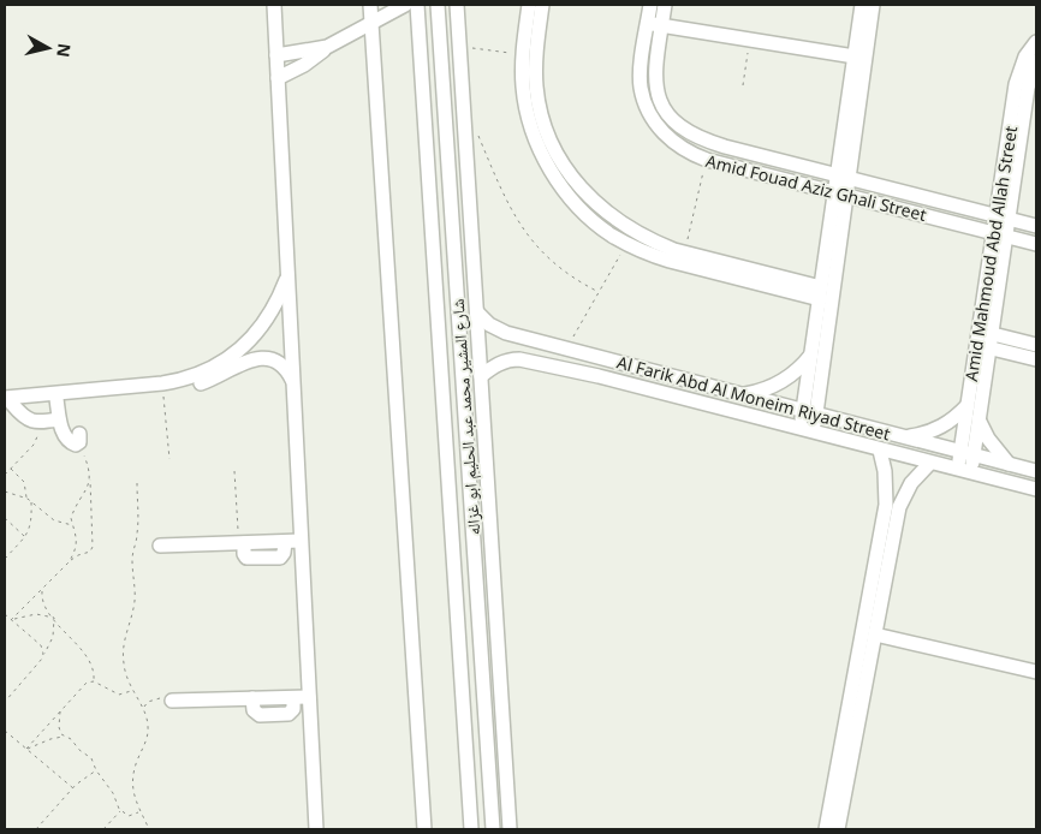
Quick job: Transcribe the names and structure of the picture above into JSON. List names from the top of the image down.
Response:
{
  "streets": {
    "street": [
      "Amid Fouad Aziz Ghali Street",
      "Amid Mahmoud Abd Allah Street",
      "Al Farik Abd Al Moneim Riyad Street",
      "شارع المشير محمد عبد الحليم ابو غزاله"
    ]
  },
  "crossings": [
    ["Amid Fouad Aziz Ghali Street", "Amid Mahmoud Abd Allah Street"],
    ["Amid Mahmoud Abd Allah Street", "Al Farik Abd Al Moneim Riyad Street"]
  ],
  "north": "right"
}
